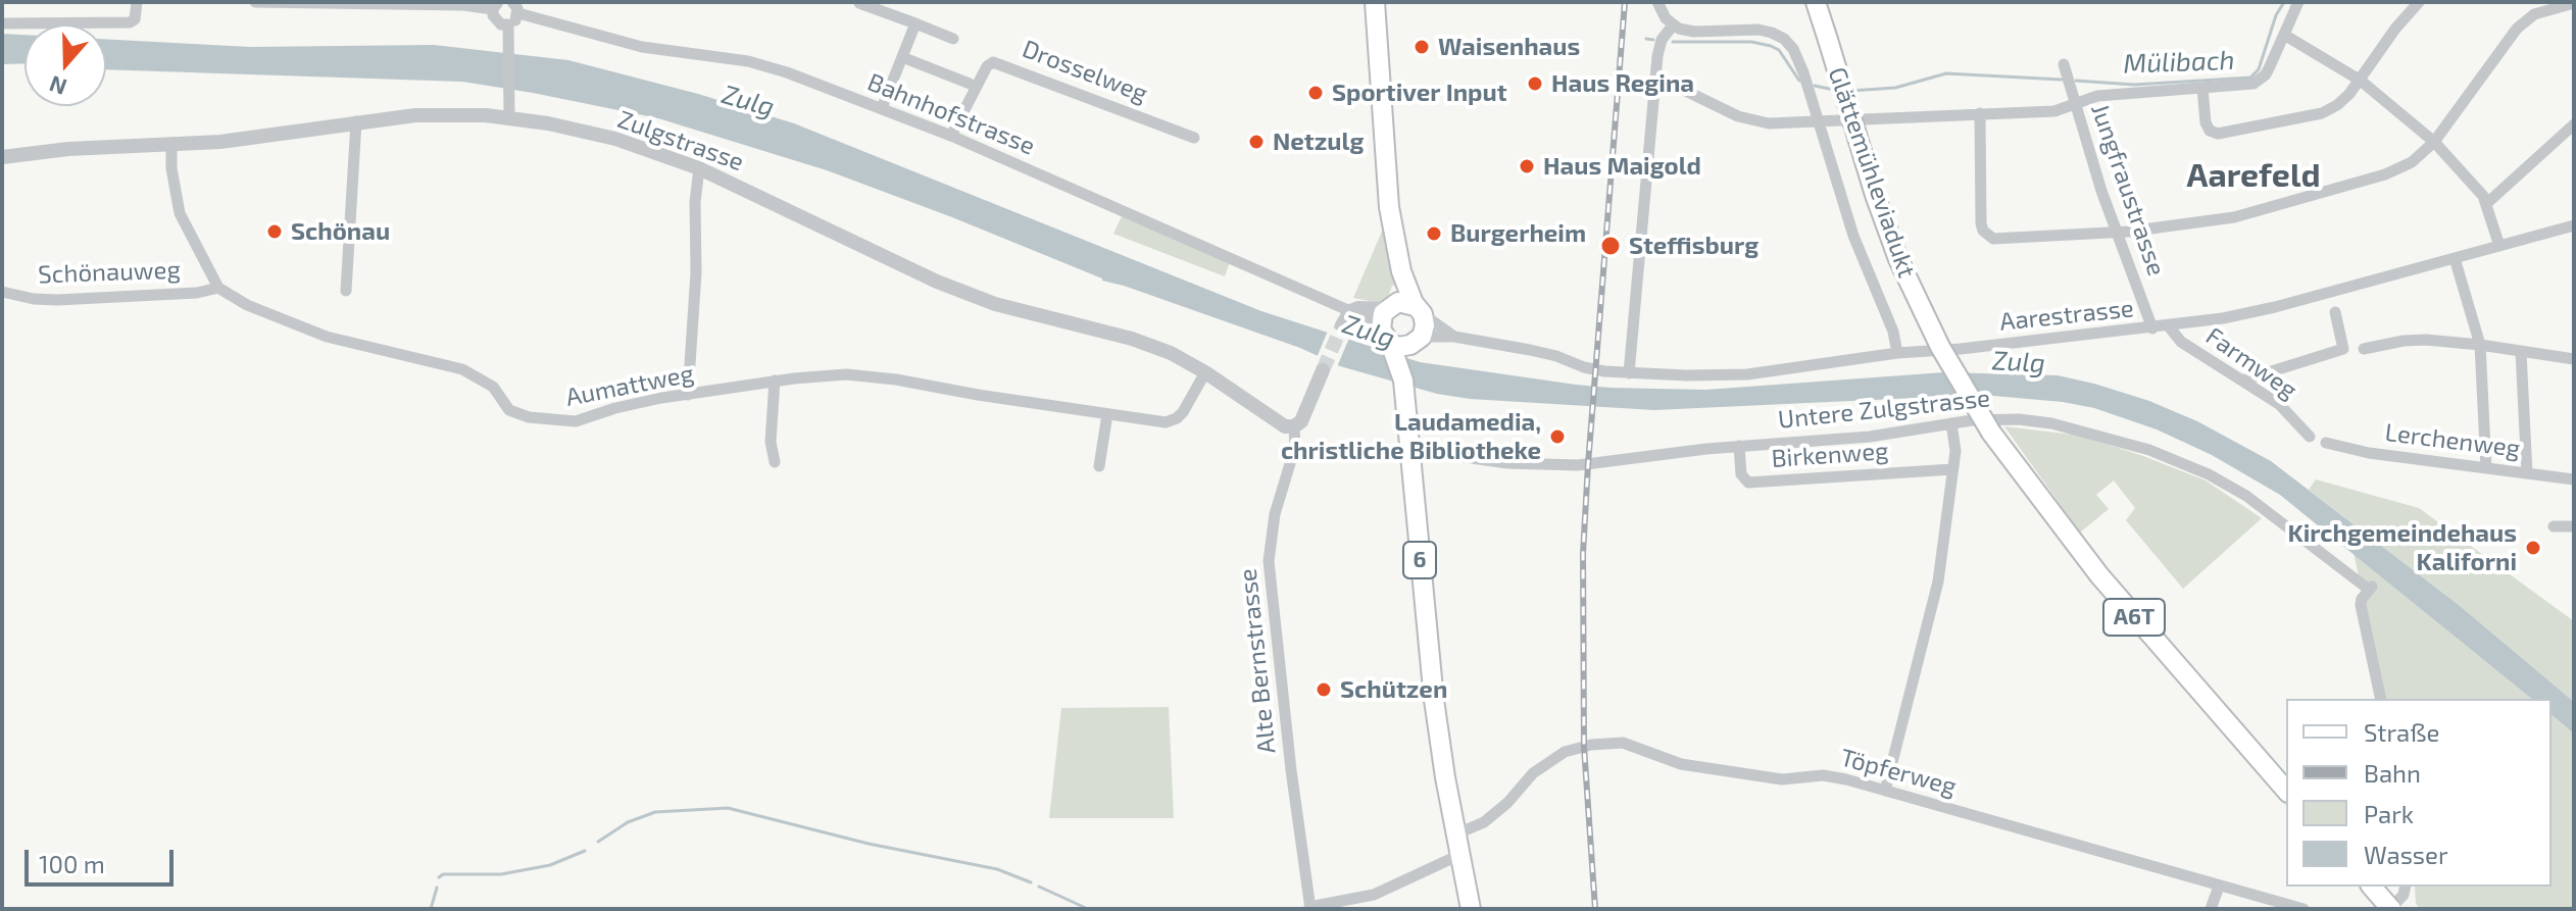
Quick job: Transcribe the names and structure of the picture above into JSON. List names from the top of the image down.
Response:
{
  "streets": {
    "main road": ["Glättemühleviadukt", "6", "A6T"],
    "street": [
      "Drosselweg",
      "Bahnhofstrasse",
      "Zulgstrasse",
      "Jungfraustrasse",
      "Schönauweg",
      "Aarestrasse",
      "Farmweg",
      "Aumattweg",
      "Untere Zulgstrasse",
      "Lerchenweg",
      "Birkenweg",
      "Alte Bernstrasse",
      "Töpferweg"
    ]
  },
  "crossings": [
    ["Drosselweg", "Bahnhofstrasse"],
    ["Zulgstrasse", "Aumattweg"],
    ["Zulgstrasse", "Alte Bernstrasse"],
    ["Jungfraustrasse", "Aarestrasse"],
    ["Schönauweg", "Aumattweg"],
    ["Aarestrasse", "Farmweg"],
    ["Untere Zulgstrasse", "Birkenweg"],
    ["Untere Zulgstrasse", "6"],
    ["6", "Töpferweg"]
  ],
  "districts": ["Aarefeld"],
  "water": ["Mülibach", "Zulg"],
  "places": [
    "Waisenhaus",
    "Haus Regina",
    "Sportiver Input",
    "Netzulg",
    "Haus Maigold",
    "Schönau",
    "Burgerheim",
    "Steffisburg",
    "Laudamedia, christliche Bibliotheke",
    "Kirchgemeindehaus Kaliforni",
    "Schützen"
  ],
  "legend": [
    "Straße",
    "Bahn",
    "Park",
    "Wasser"
  ],
  "scale_bar": "100 m",
  "north": "bottom"
}
